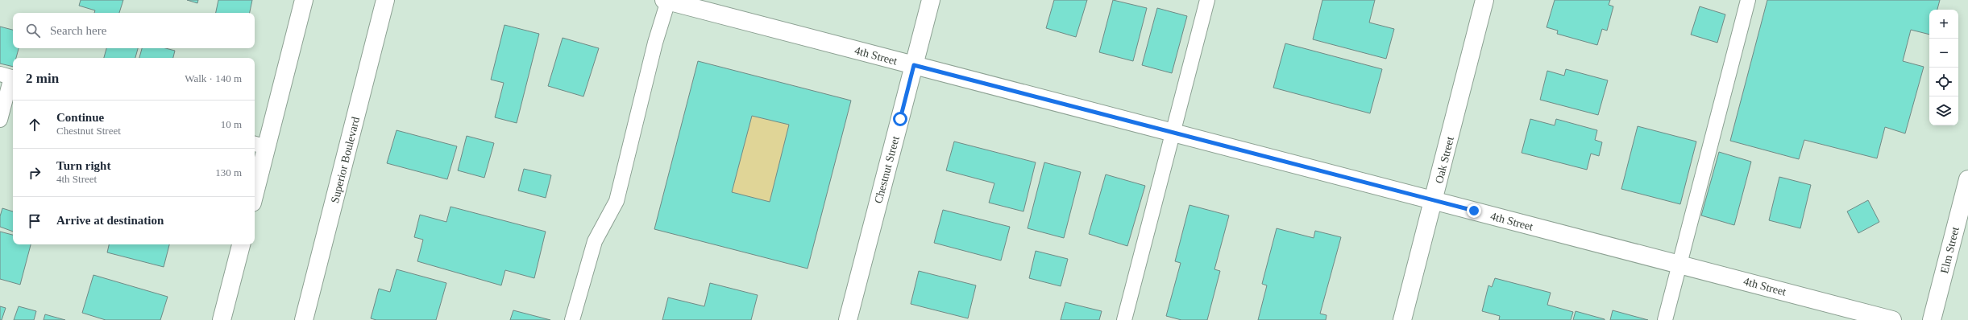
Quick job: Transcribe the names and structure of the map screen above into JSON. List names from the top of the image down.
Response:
{
  "streets": {
    "street": [
      "4th Street",
      "Superior Boulevard",
      "Oak Street",
      "Chestnut Street",
      "Elm Street"
    ]
  },
  "crossings": [
    ["4th Street", "Oak Street"],
    ["4th Street", "Chestnut Street"]
  ],
  "page": {
    "map_buttons": ["+", "−"],
    "search": "Search here",
    "heading": ["2 min", "Walk · 140 m"],
    "list": [
      ["Continue", "Chestnut Street", "10 m"],
      ["Turn right", "4th Street", "130 m"],
      "Arrive at destination"
    ]
  }
}
